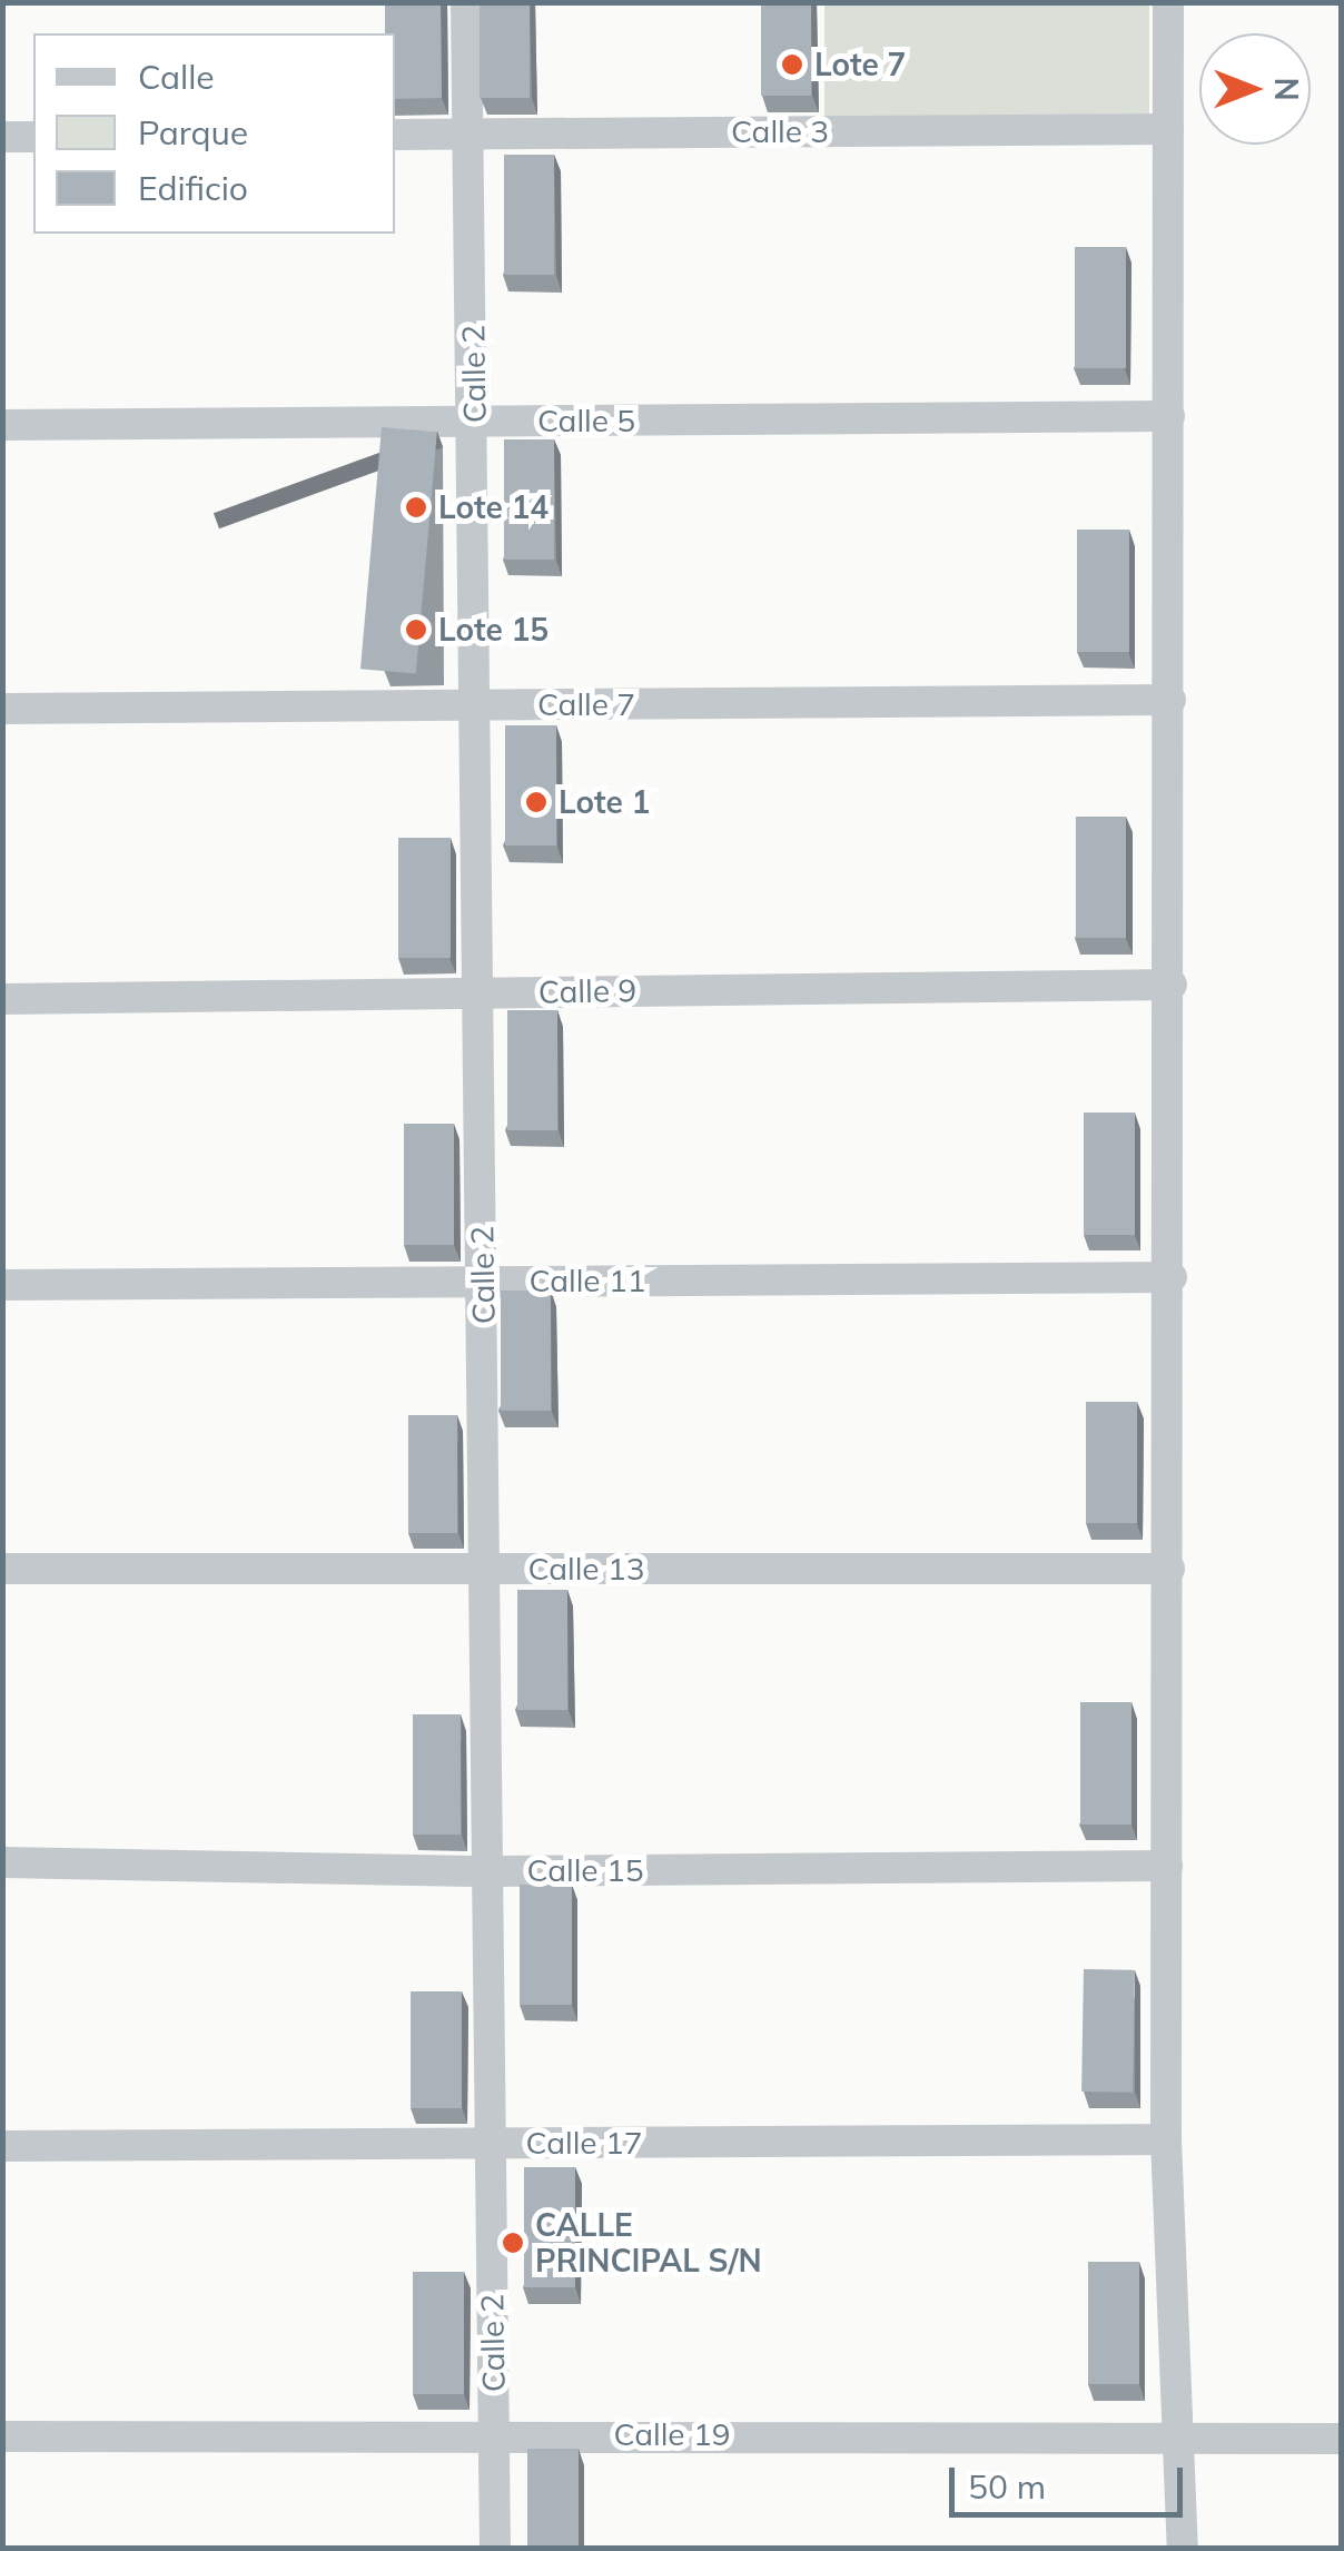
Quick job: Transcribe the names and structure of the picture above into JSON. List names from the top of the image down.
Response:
{
  "streets": {
    "street": [
      "Calle 3",
      "Calle 2",
      "Calle 5",
      "Calle 7",
      "Calle 9",
      "Calle 11",
      "Calle 13",
      "Calle 15",
      "Calle 17",
      "Calle 19"
    ]
  },
  "crossings": [
    ["Calle 3", "Calle 2"],
    ["Calle 2", "Calle 5"],
    ["Calle 2", "Calle 7"],
    ["Calle 2", "Calle 9"],
    ["Calle 2", "Calle 11"],
    ["Calle 2", "Calle 13"],
    ["Calle 2", "Calle 15"],
    ["Calle 2", "Calle 17"],
    ["Calle 2", "Calle 19"]
  ],
  "places": [
    "Lote 7",
    "Lote 14",
    "Lote 15",
    "Lote 1",
    "CALLE PRINCIPAL S/N"
  ],
  "legend": ["Calle", "Parque", "Edificio"],
  "scale_bar": "50 m",
  "north": "right"
}
